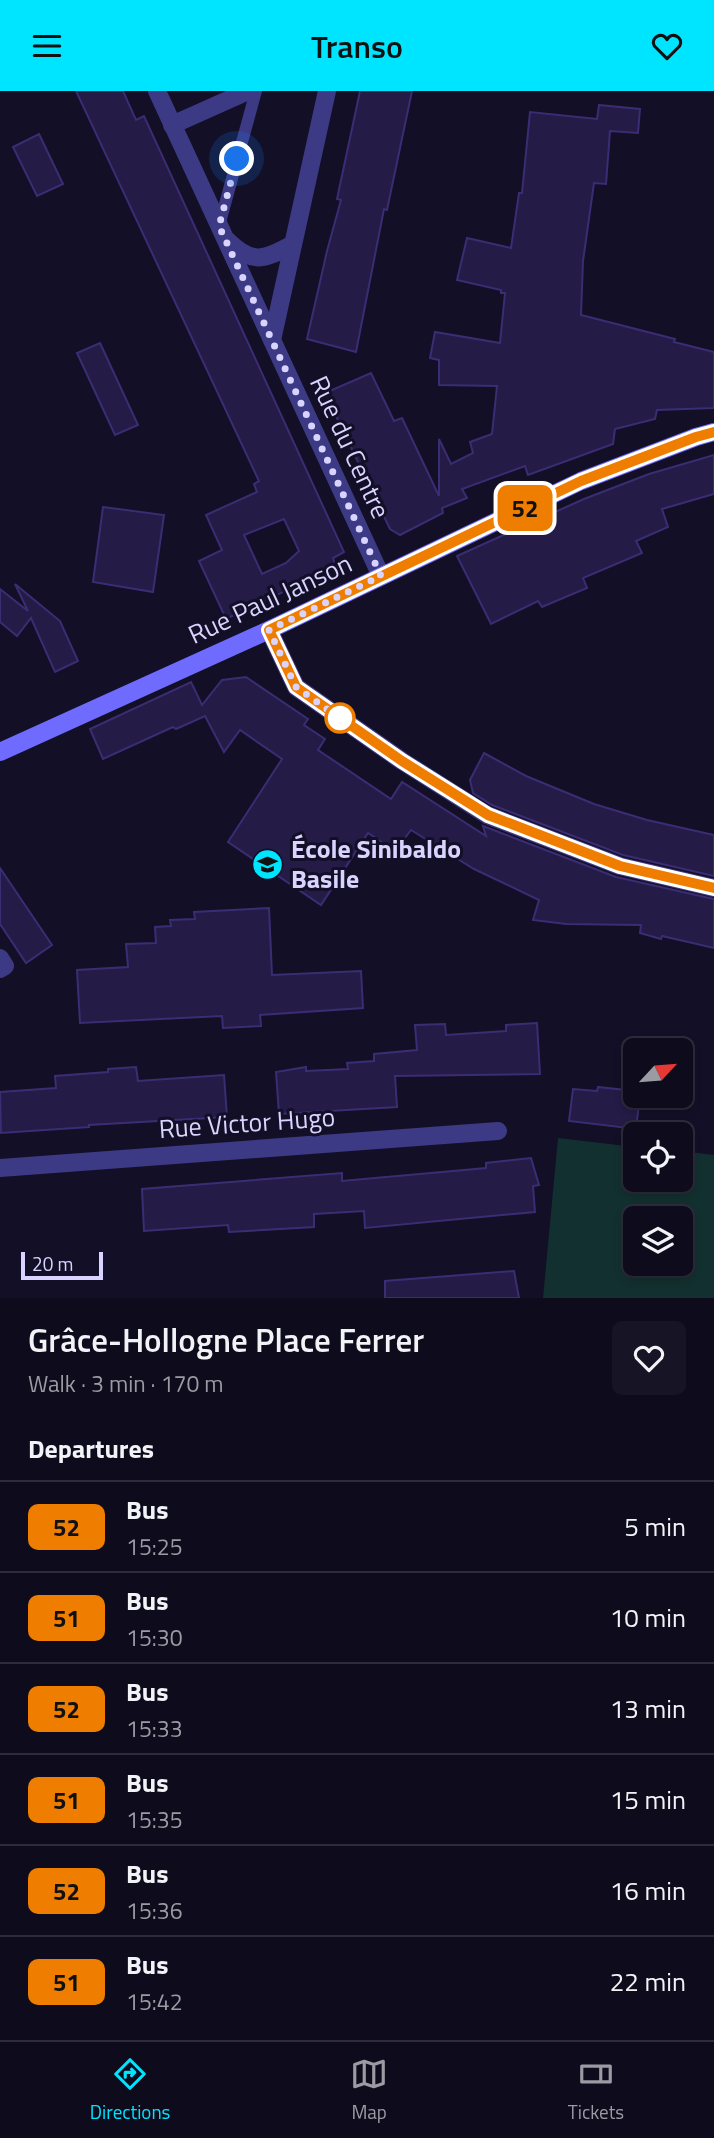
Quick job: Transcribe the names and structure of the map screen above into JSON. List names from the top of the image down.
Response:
{
  "streets": {
    "street": ["Rue du Centre", "Rue Paul Janson", "Rue Victor Hugo"]
  },
  "crossings": [
    ["Rue du Centre", "Rue Paul Janson"]
  ],
  "places": {
    "school or university": ["École Sinibaldo Basile"]
  },
  "lines": ["bus line 52"],
  "scale_bar": "20 m",
  "north": "top right",
  "page": {
    "header": "Transo",
    "on_map": "52",
    "scale": "20 m",
    "heading": [
      ["Grâce-Hollogne Place Ferrer", "Walk · 3 min · 170 m"],
      "Departures"
    ],
    "list": [
      {
        "mark": "52",
        "name": "Bus",
        "note": "15:25",
        "value": "5 min"
      },
      {
        "mark": "51",
        "name": "Bus",
        "note": "15:30",
        "value": "10 min"
      },
      {
        "mark": "52",
        "name": "Bus",
        "note": "15:33",
        "value": "13 min"
      },
      {
        "mark": "51",
        "name": "Bus",
        "note": "15:35",
        "value": "15 min"
      },
      {
        "mark": "52",
        "name": "Bus",
        "note": "15:36",
        "value": "16 min"
      },
      {
        "mark": "51",
        "name": "Bus",
        "note": "15:42",
        "value": "22 min"
      }
    ],
    "tabs": ["Directions", "Map", "Tickets"]
  }
}
